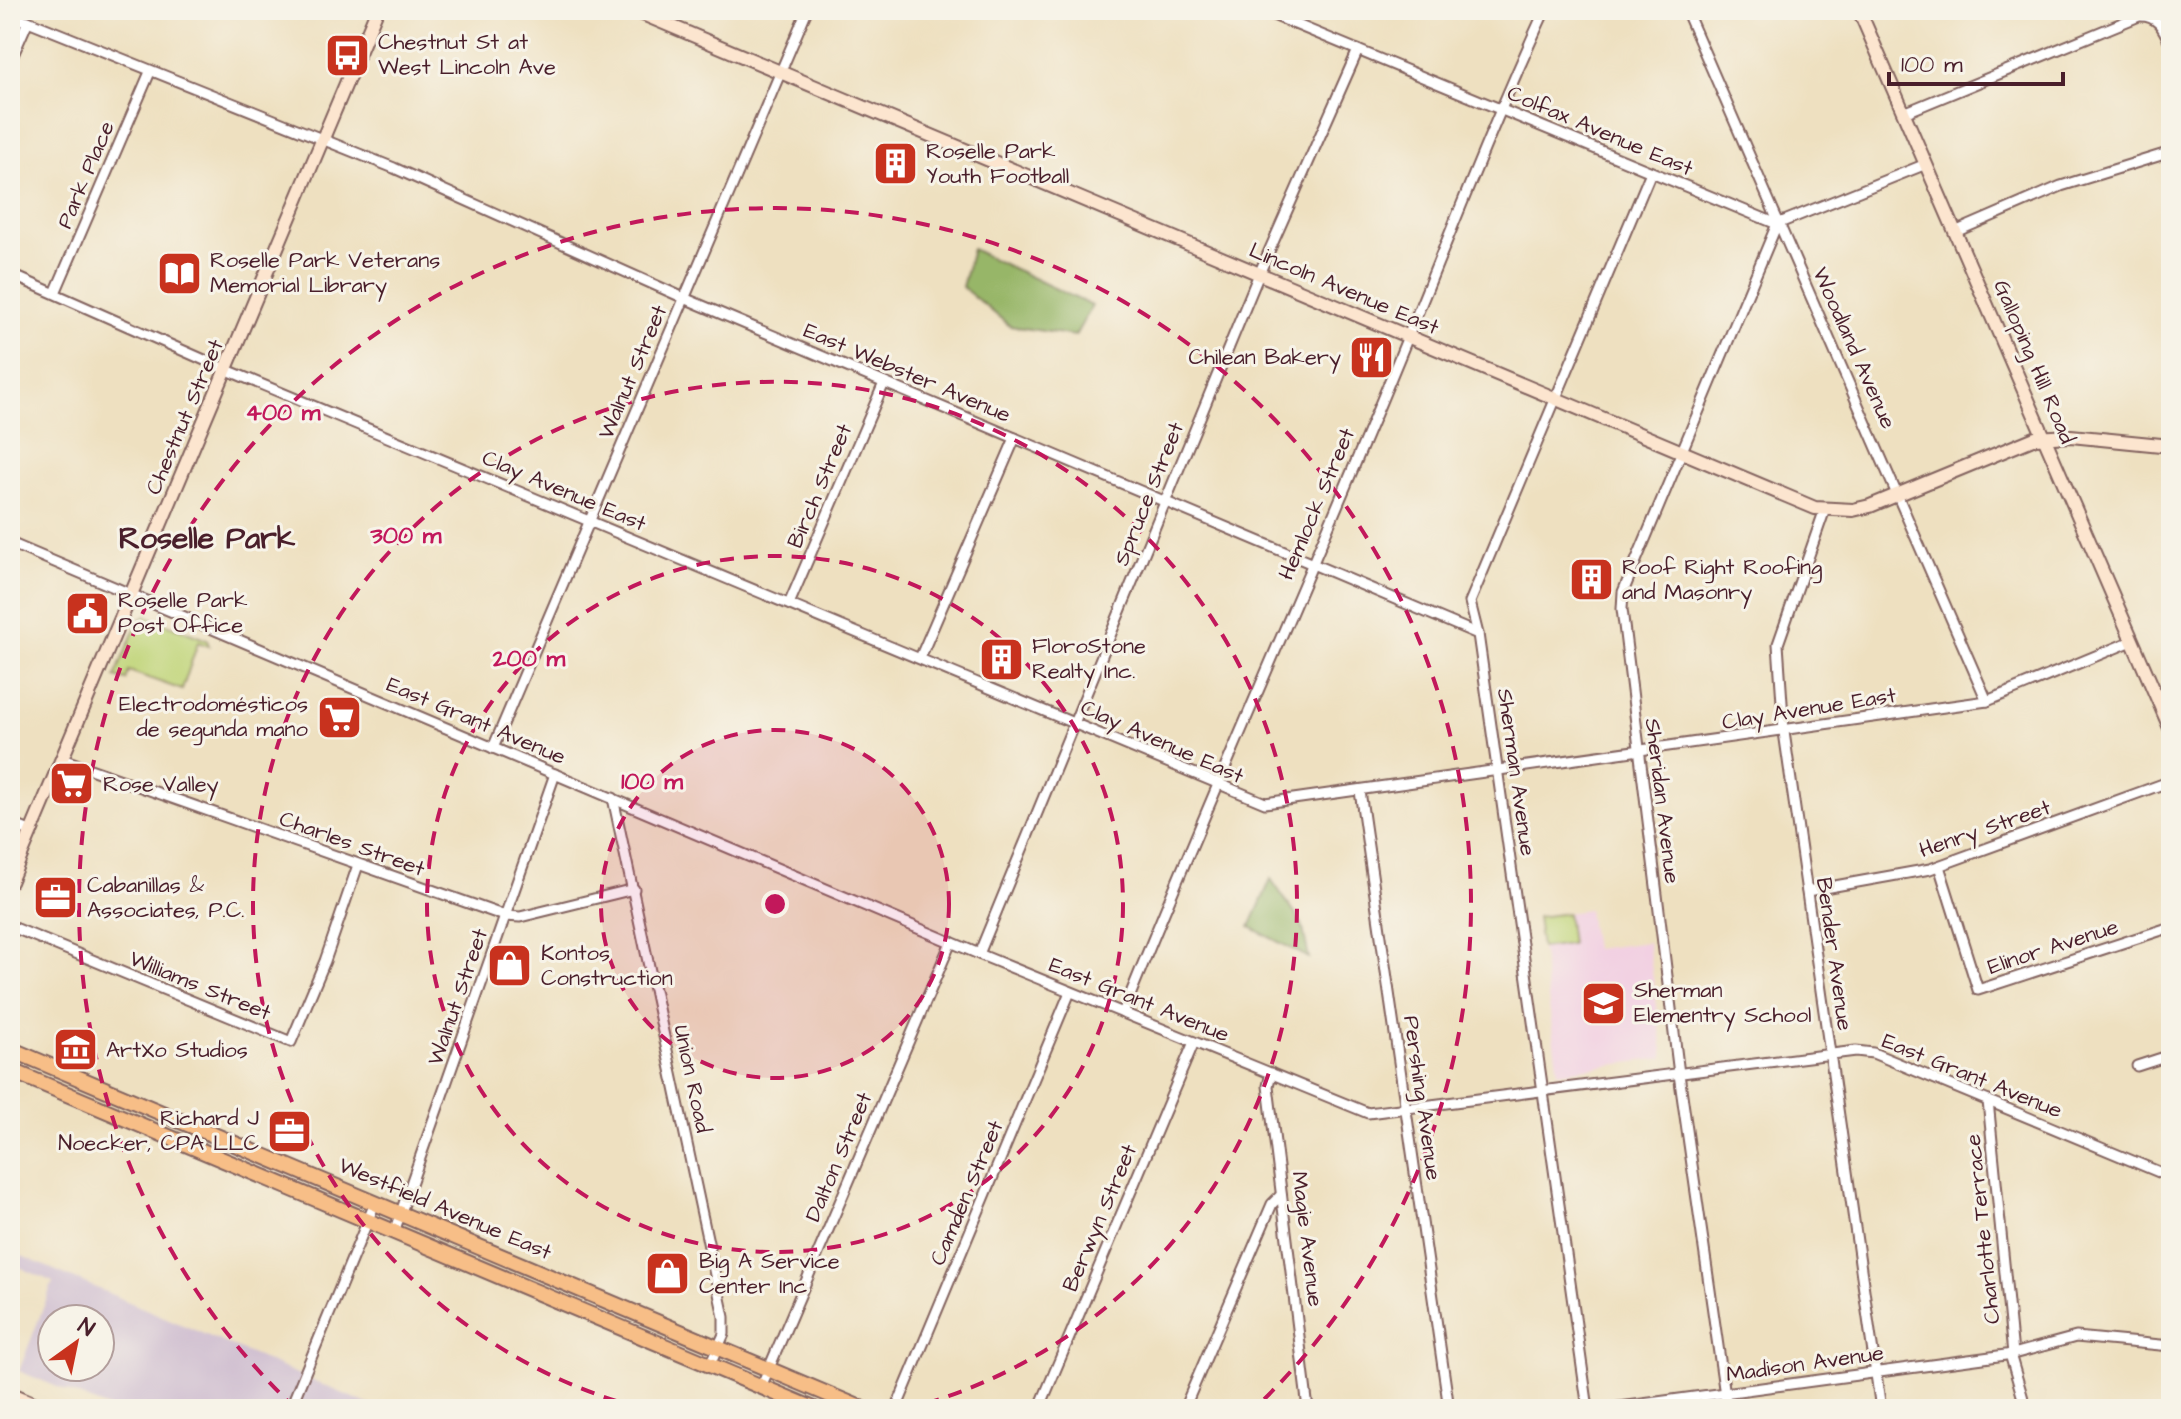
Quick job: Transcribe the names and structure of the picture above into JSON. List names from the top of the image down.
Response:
{
  "streets": {
    "main road": ["Westfield Avenue East"],
    "street": [
      "Colfax Avenue East",
      "Park Place",
      "Lincoln Avenue East",
      "Woodland Avenue",
      "Galloping Hill Road",
      "Walnut Street",
      "East Webster Avenue",
      "Chestnut Street",
      "Birch Street",
      "Clay Avenue East",
      "Spruce Street",
      "Hemlock Street",
      "East Grant Avenue",
      "Sherman Avenue",
      "Sheridan Avenue",
      "Henry Street",
      "Charles Street",
      "Elinor Avenue",
      "Bender Avenue",
      "Williams Street",
      "Union Road",
      "Pershing Avenue",
      "Dalton Street",
      "Camden Street",
      "Berwyn Street",
      "Charlotte Terrace",
      "Magie Avenue",
      "Madison Avenue"
    ]
  },
  "crossings": [
    ["Colfax Avenue East", "Woodland Avenue"],
    ["Colfax Avenue East", "Spruce Street"],
    ["Colfax Avenue East", "Hemlock Street"],
    ["Colfax Avenue East", "Sherman Avenue"],
    ["Colfax Avenue East", "Sheridan Avenue"],
    ["Park Place", "East Webster Avenue"],
    ["Park Place", "Clay Avenue East"],
    ["Lincoln Avenue East", "Woodland Avenue"],
    ["Lincoln Avenue East", "Galloping Hill Road"],
    ["Lincoln Avenue East", "Walnut Street"],
    ["Lincoln Avenue East", "Spruce Street"],
    ["Lincoln Avenue East", "Hemlock Street"],
    ["Lincoln Avenue East", "Sherman Avenue"],
    ["Lincoln Avenue East", "Sheridan Avenue"],
    ["Lincoln Avenue East", "Bender Avenue"],
    ["Woodland Avenue", "Clay Avenue East"],
    ["Woodland Avenue", "Sheridan Avenue"],
    ["Galloping Hill Road", "Clay Avenue East"],
    ["Walnut Street", "East Webster Avenue"],
    ["Walnut Street", "Clay Avenue East"],
    ["Walnut Street", "East Grant Avenue"],
    ["Walnut Street", "Charles Street"],
    ["Walnut Street", "Westfield Avenue East"],
    ["East Webster Avenue", "Chestnut Street"],
    ["East Webster Avenue", "Birch Street"],
    ["East Webster Avenue", "Spruce Street"],
    ["East Webster Avenue", "Hemlock Street"],
    ["East Webster Avenue", "Sherman Avenue"],
    ["Chestnut Street", "Clay Avenue East"],
    ["Chestnut Street", "East Grant Avenue"],
    ["Chestnut Street", "Charles Street"],
    ["Birch Street", "Clay Avenue East"],
    ["Clay Avenue East", "Spruce Street"],
    ["Clay Avenue East", "Hemlock Street"],
    ["Clay Avenue East", "Sherman Avenue"],
    ["Clay Avenue East", "Sheridan Avenue"],
    ["Clay Avenue East", "Bender Avenue"],
    ["Clay Avenue East", "Pershing Avenue"],
    ["Spruce Street", "East Grant Avenue"],
    ["Hemlock Street", "East Grant Avenue"],
    ["East Grant Avenue", "Sherman Avenue"],
    ["East Grant Avenue", "Sheridan Avenue"],
    ["East Grant Avenue", "Bender Avenue"],
    ["East Grant Avenue", "Union Road"],
    ["East Grant Avenue", "Pershing Avenue"],
    ["East Grant Avenue", "Dalton Street"],
    ["East Grant Avenue", "Camden Street"],
    ["East Grant Avenue", "Berwyn Street"],
    ["East Grant Avenue", "Charlotte Terrace"],
    ["East Grant Avenue", "Magie Avenue"],
    ["Sheridan Avenue", "Madison Avenue"],
    ["Henry Street", "Elinor Avenue"],
    ["Henry Street", "Bender Avenue"],
    ["Charles Street", "Williams Street"],
    ["Charles Street", "Union Road"],
    ["Bender Avenue", "Madison Avenue"],
    ["Union Road", "Westfield Avenue East"],
    ["Dalton Street", "Westfield Avenue East"],
    ["Charlotte Terrace", "Madison Avenue"]
  ],
  "districts": ["Roselle Park"],
  "places": {
    "bus stop": ["Chestnut St at West Lincoln Ave"],
    "building": ["Roselle Park Youth Football", "Roof Right Roofing and Masonry", "FloroStone Realty Inc."],
    "library": ["Roselle Park Veterans Memorial Library"],
    "restaurant": ["Chilean Bakery"],
    "public building": ["Roselle Park Post Office"],
    "supermarket": ["Electrodomésticos de segunda mano", "Rose Valley"],
    "office": ["Cabanillas & Associates, P.C.", "Richard J Noecker, CPA LLC"],
    "shop": ["Kontos Construction", "Big A Service Center Inc"],
    "school or university": ["Sherman Elementry School"],
    "museum": ["ArtXo Studios"]
  },
  "scale_bar": "100 m",
  "north": "top right",
  "rings": [
    "400 m",
    "300 m",
    "200 m",
    "100 m"
  ]
}
